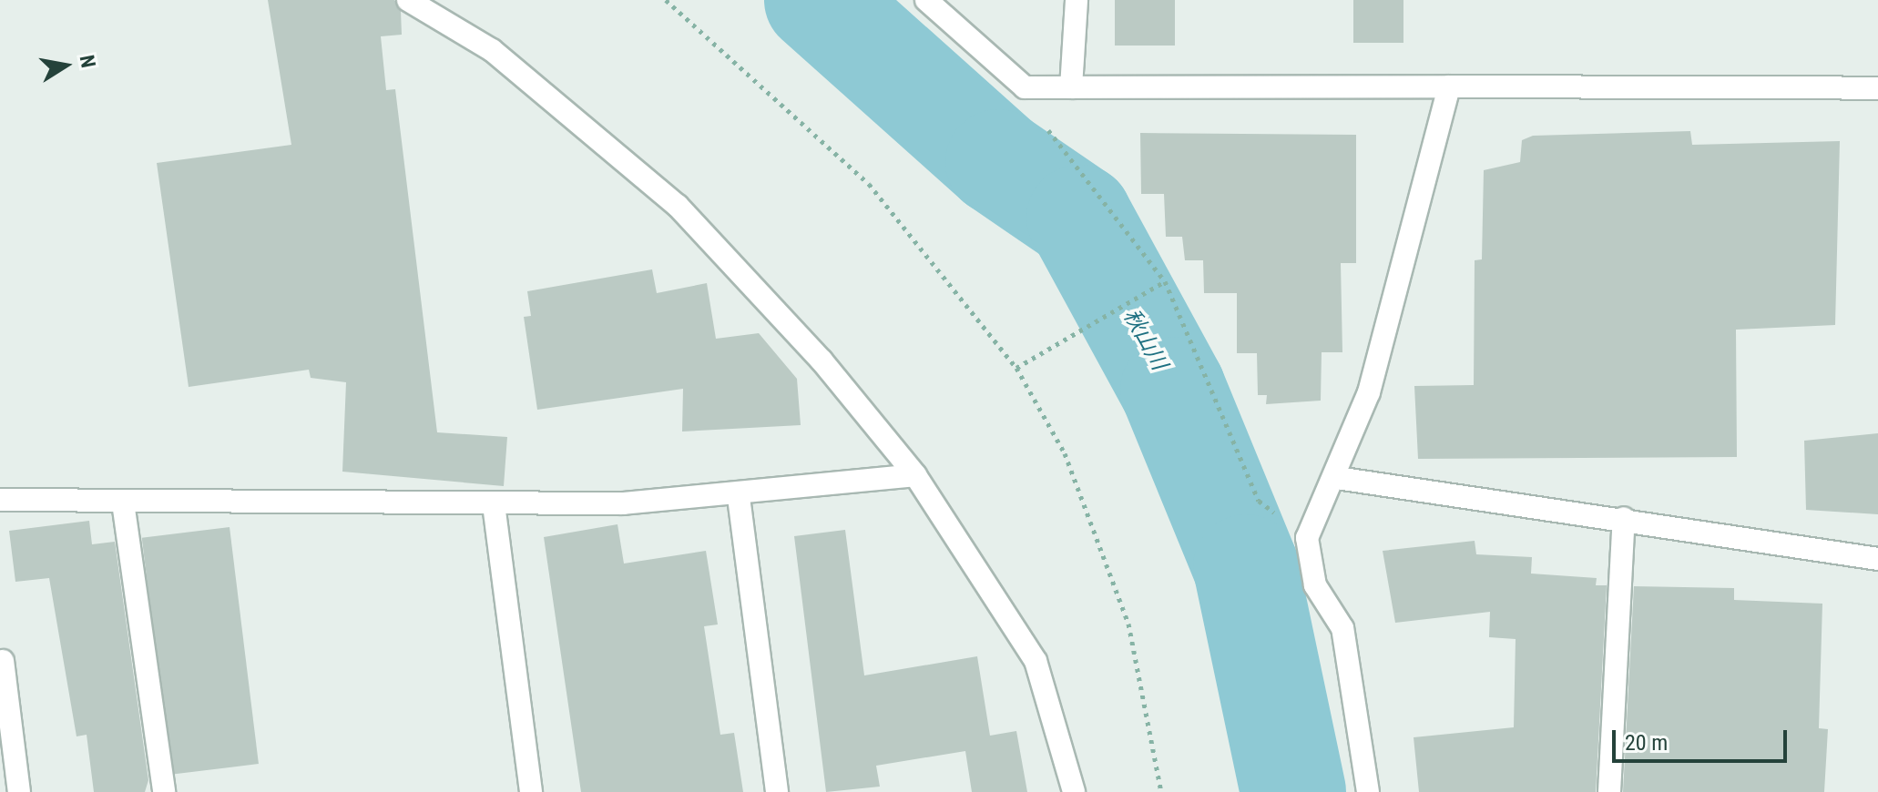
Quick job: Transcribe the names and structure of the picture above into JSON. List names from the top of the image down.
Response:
{
  "water": ["秋山川"],
  "scale_bar": "20 m",
  "north": "right"
}
